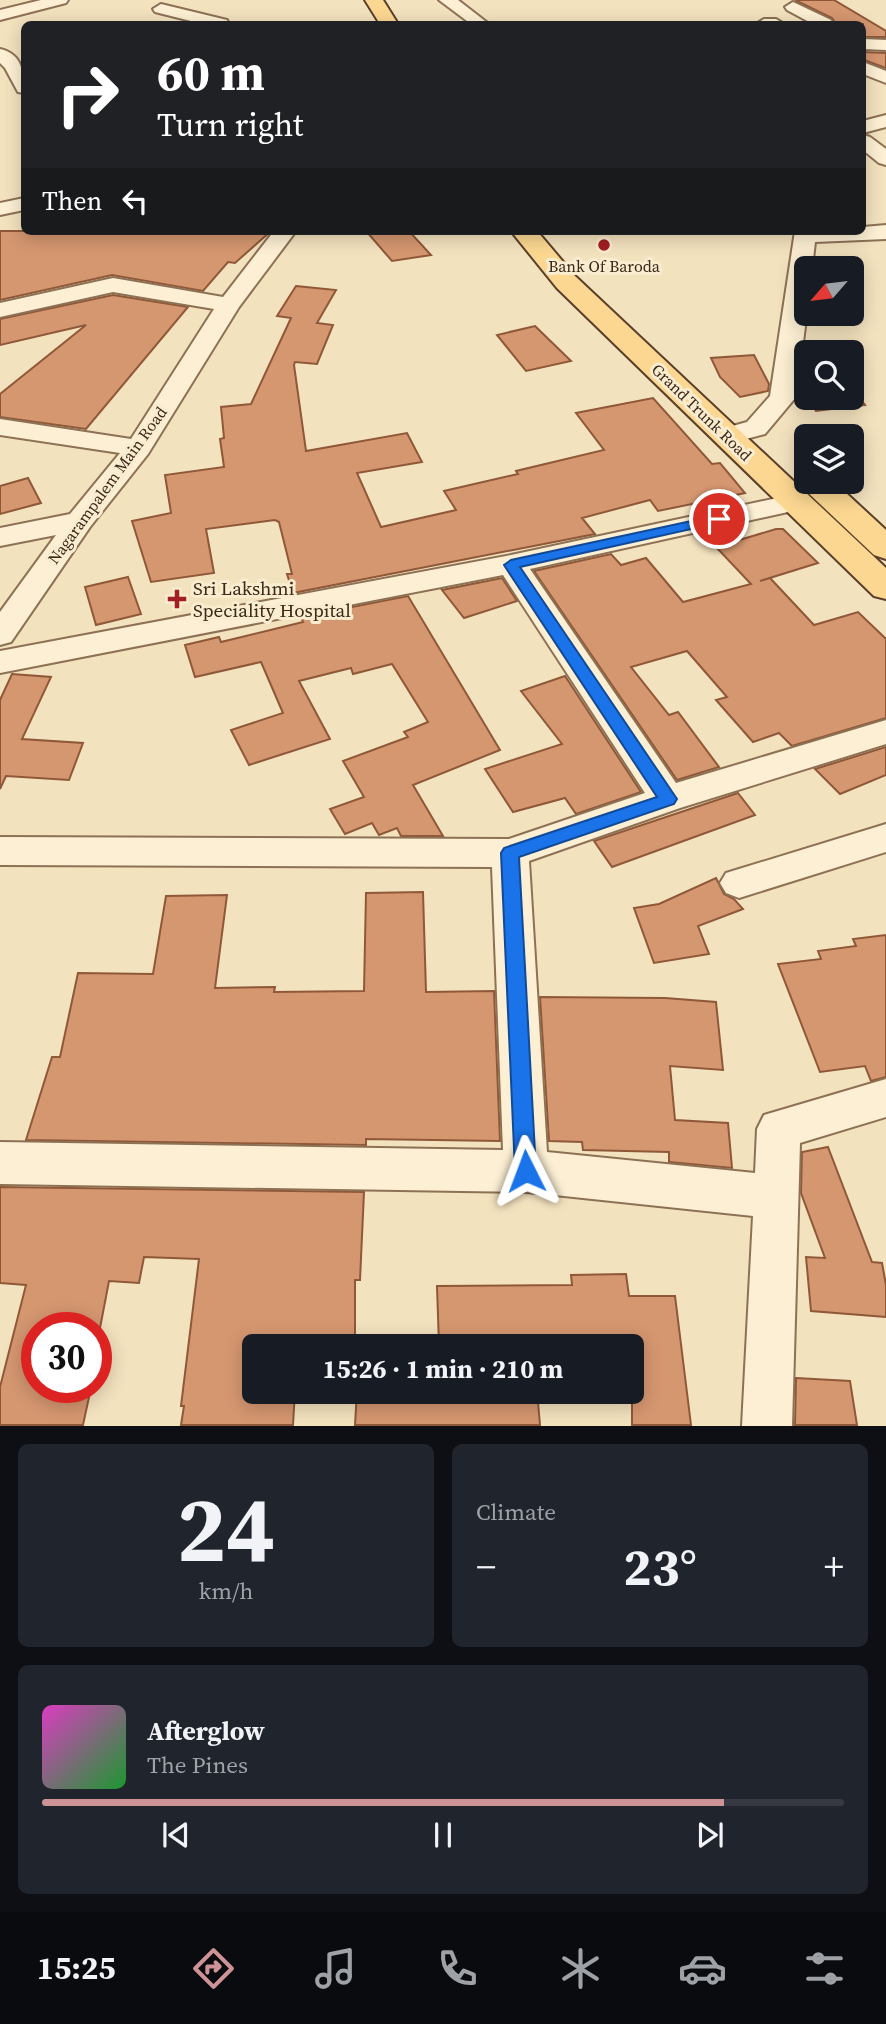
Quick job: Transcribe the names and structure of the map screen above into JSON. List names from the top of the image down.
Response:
{
  "streets": {
    "main road": ["Grand Trunk Road"],
    "street": ["Nagarampalem Main Road"]
  },
  "places": {
    "other": ["Bank Of Baroda"],
    "health": ["Sri Lakshmi Speciality Hospital"]
  },
  "north": "bottom left",
  "page": {
    "turn": ["60 m", "Turn right"],
    "then": "Then",
    "limit": "30",
    "trip": "15:26 · 1 min · 210 m",
    "tile": [
      ["24", "km/h"],
      "Climate"
    ],
    "heat": ["−", "23°", "+"],
    "song": ["Afterglow", "The Pines"],
    "tabs": "15:25"
  }
}
